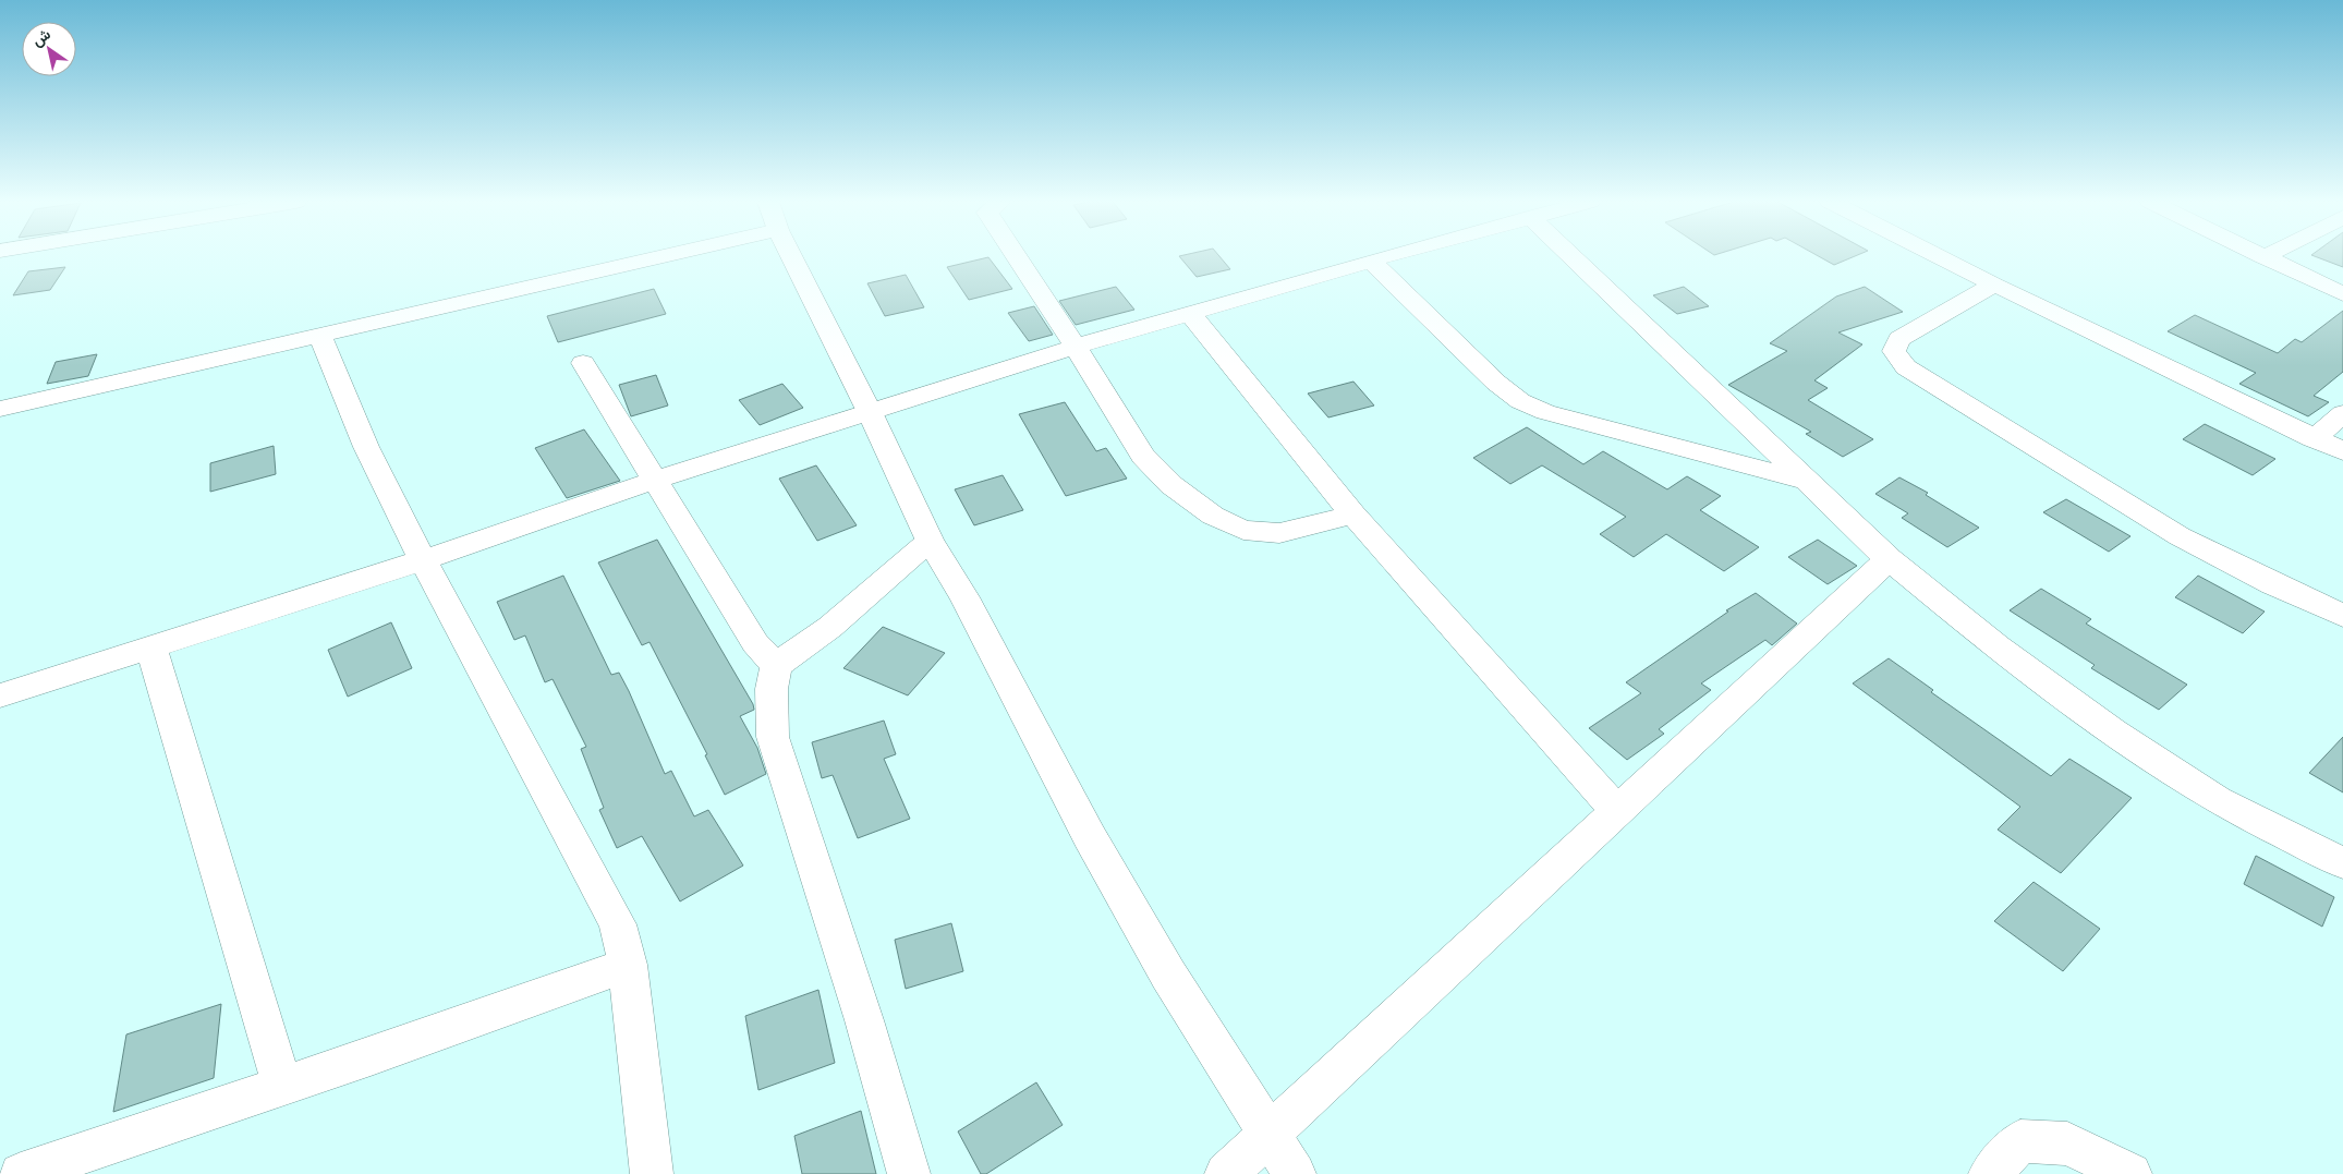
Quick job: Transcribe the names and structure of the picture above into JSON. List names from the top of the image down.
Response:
{
  "north": "top left"
}
